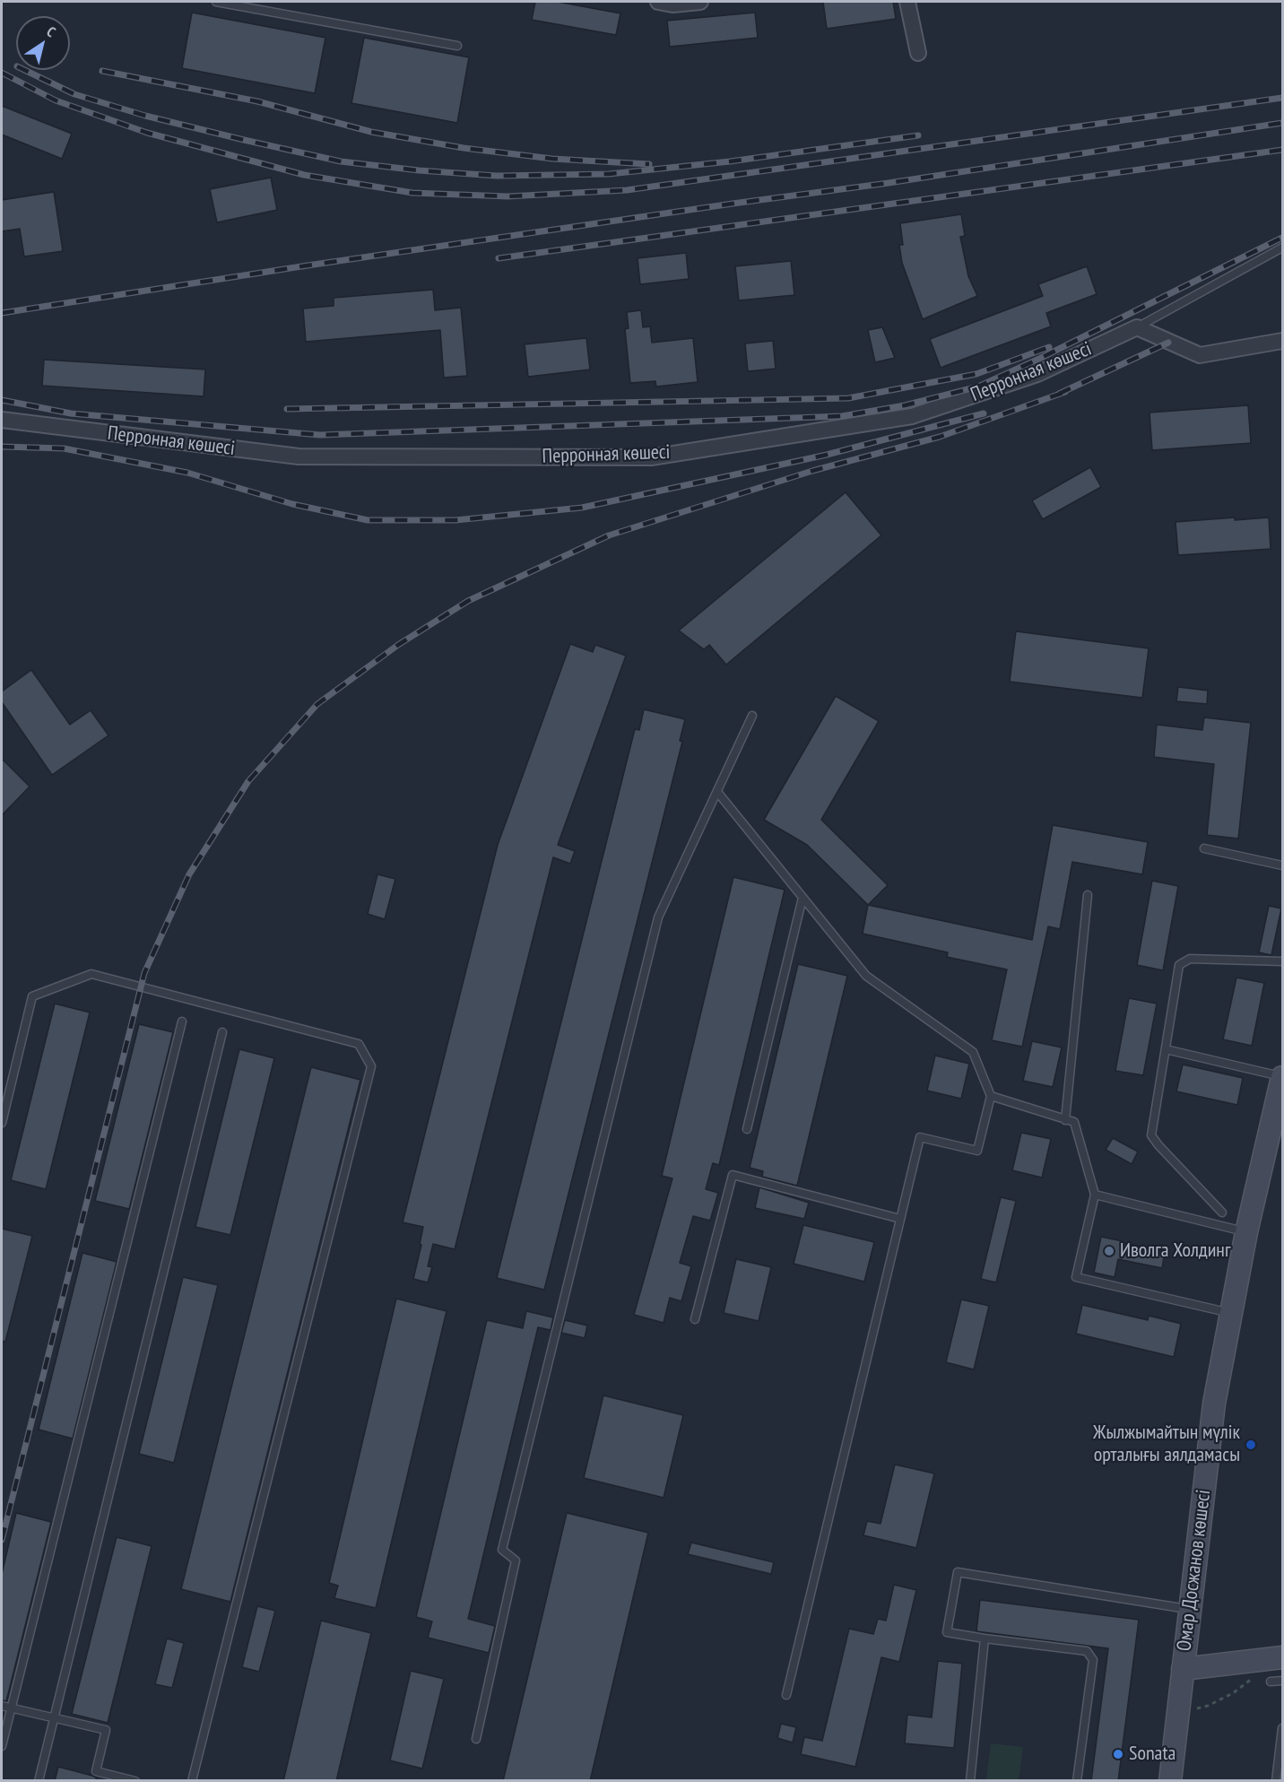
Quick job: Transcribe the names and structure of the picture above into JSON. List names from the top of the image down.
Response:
{
  "streets": {
    "street": ["Перронная көшесі", "Омар Досжанов көшесі"]
  },
  "places": ["Иволга Холдинг", "Жылжымайтын мүлік орталығы аялдамасы", "Sonata"],
  "north": "top right"
}
